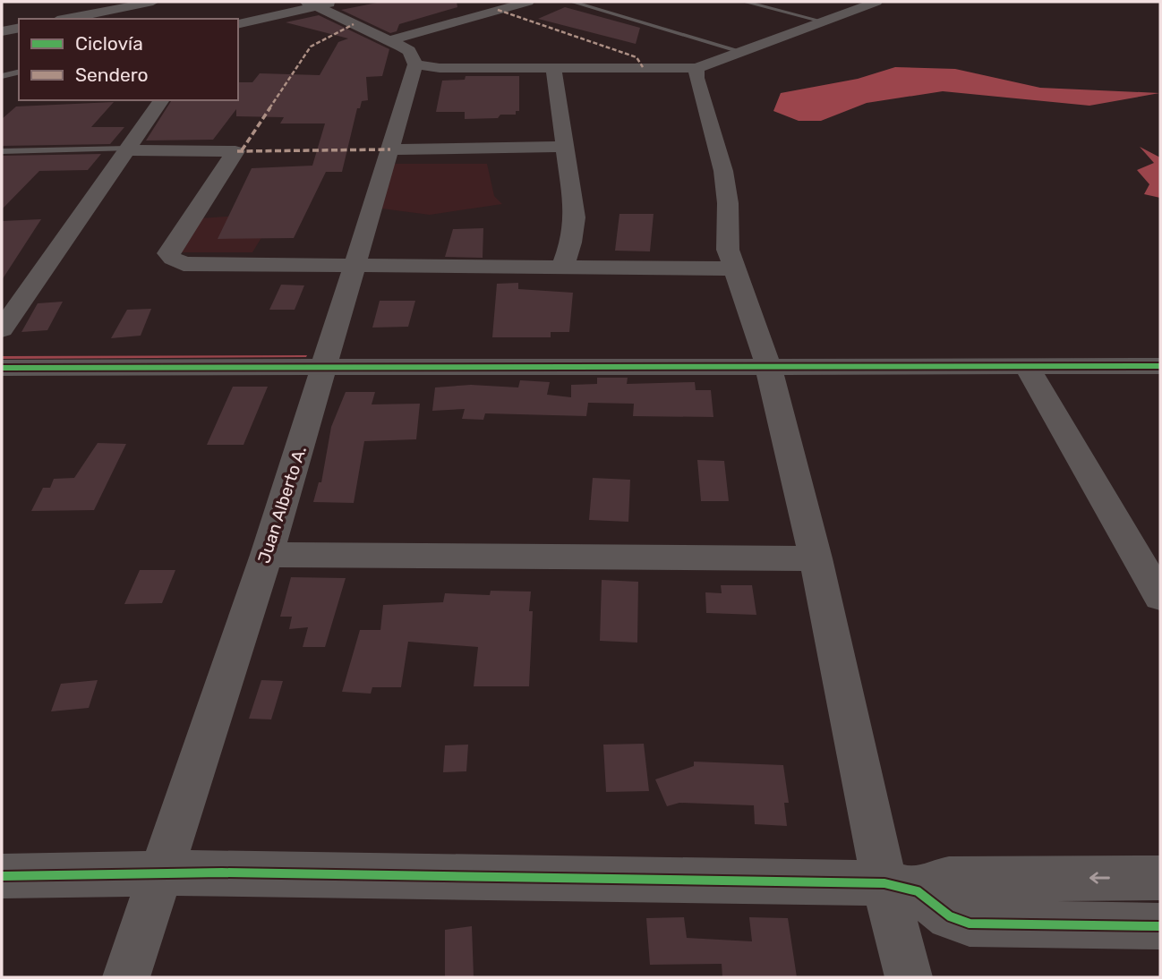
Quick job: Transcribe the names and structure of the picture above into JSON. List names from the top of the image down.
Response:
{
  "streets": {
    "street": ["Juan Alberto A."]
  },
  "legend": ["Ciclovía", "Sendero"]
}
